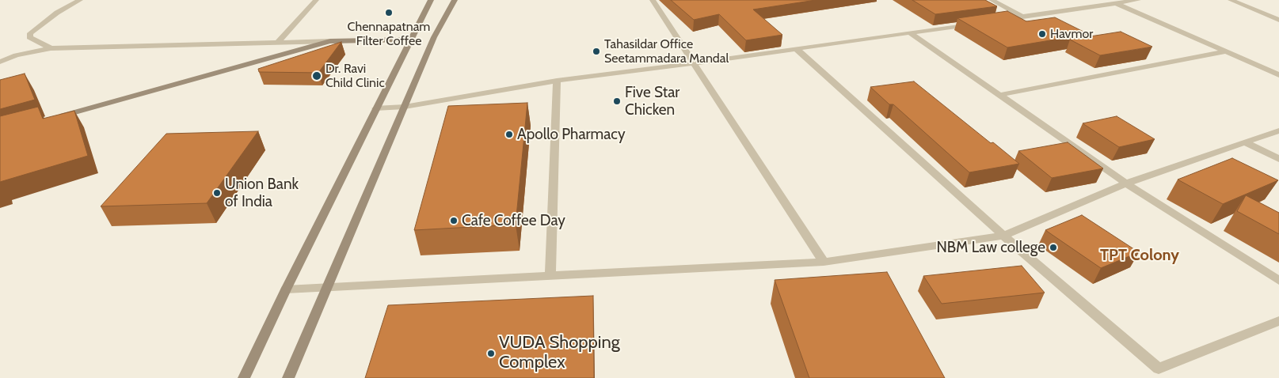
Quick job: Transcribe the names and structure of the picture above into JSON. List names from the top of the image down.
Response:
{
  "districts": ["TPT Colony"],
  "places": [
    "Chennapatnam Filter Coffee",
    "Havmor",
    "Tahasildar Office Seetammadara Mandal",
    "Dr. Ravi Child Clinic",
    "Five Star Chicken",
    "Apollo Pharmacy",
    "Union Bank of India",
    "Cafe Coffee Day",
    "NBM Law college",
    "VUDA Shopping Complex"
  ]
}
